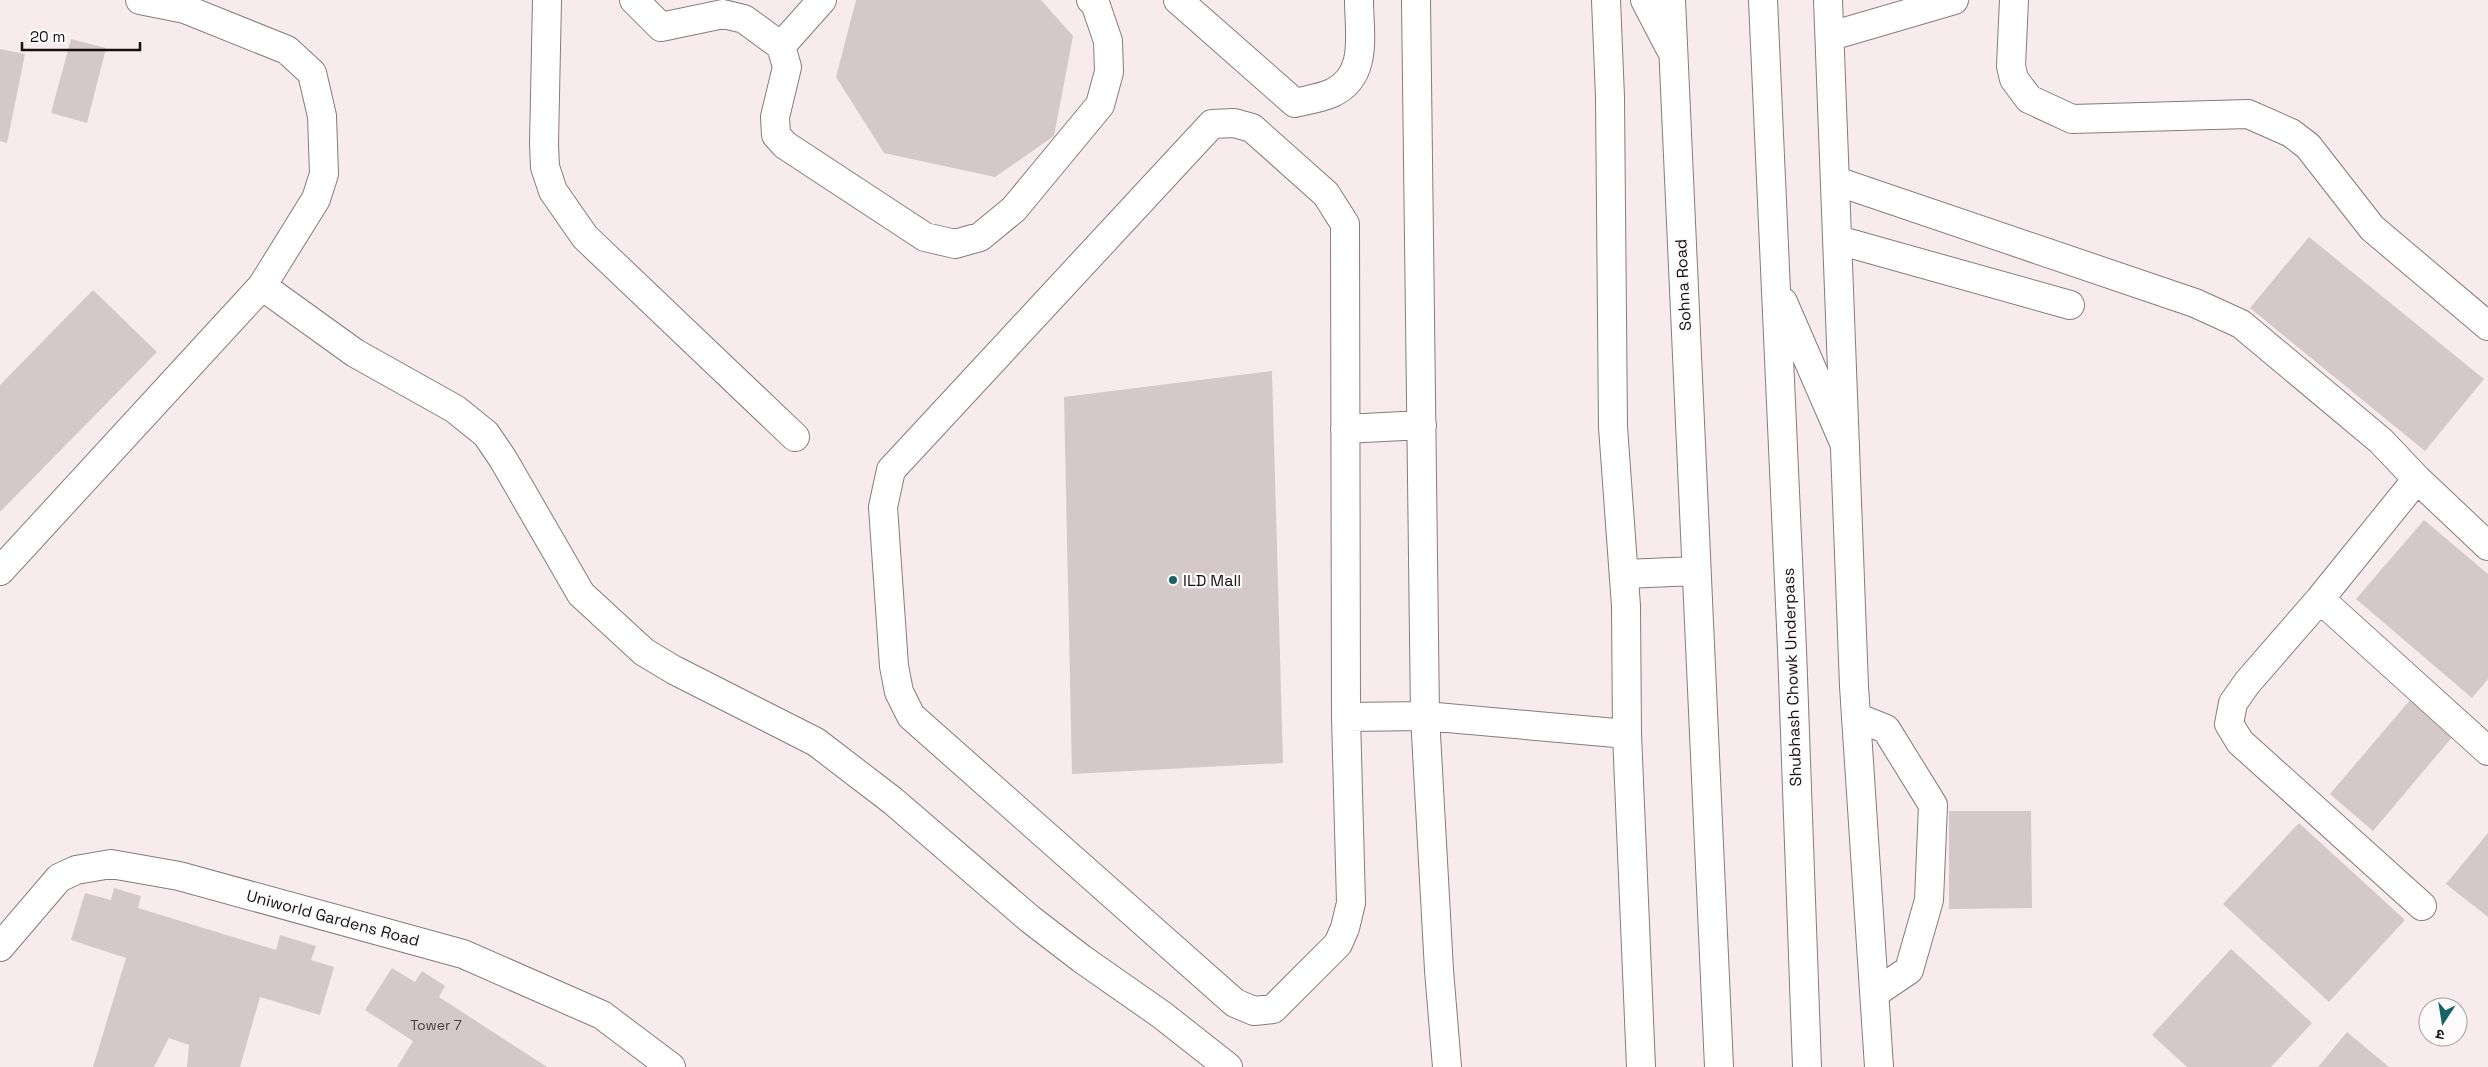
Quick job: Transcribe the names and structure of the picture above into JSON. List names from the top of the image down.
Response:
{
  "streets": {
    "main road": ["Sohna Road", "Shubhash Chowk Underpass", "Uniworld Gardens Road"]
  },
  "places": ["ILD Mall"],
  "house_numbers": ["Tower 7"],
  "scale_bar": "20 m",
  "north": "bottom"
}
